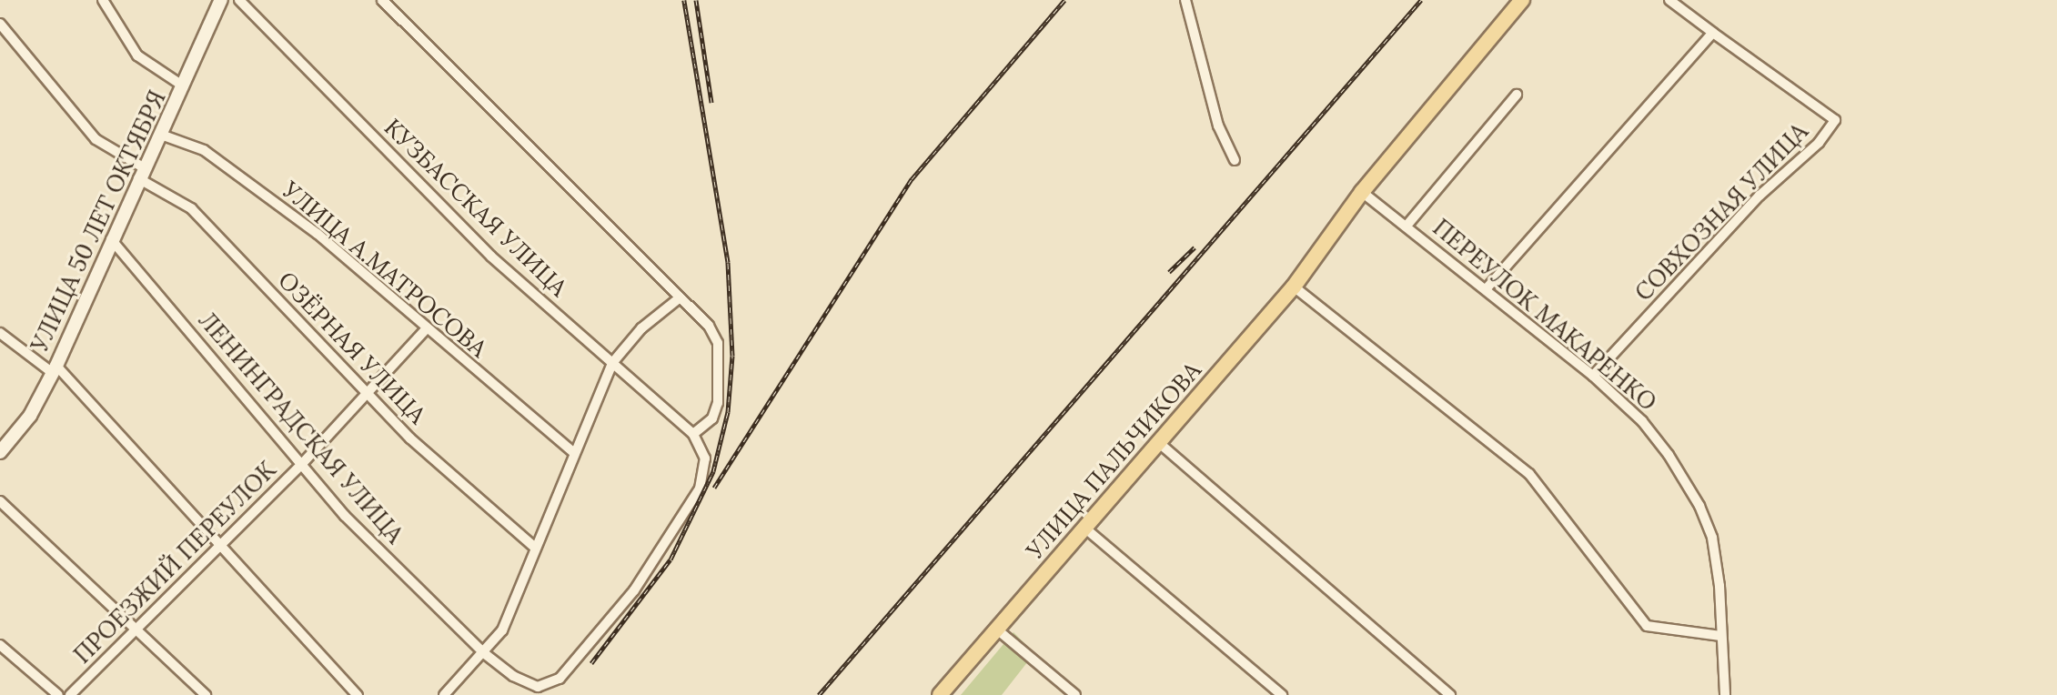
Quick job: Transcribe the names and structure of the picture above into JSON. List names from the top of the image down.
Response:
{
  "streets": {
    "main road": ["УЛИЦА 50 ЛЕТ ОКТЯБРЯ", "УЛИЦА ПАЛЬЧИКОВА"],
    "street": [
      "КУЗБАССКАЯ УЛИЦА",
      "СОВХОЗНАЯ УЛИЦА",
      "УЛИЦА А.МАТРОСОВА",
      "ПЕРЕУЛОК МАКАРЕНКО",
      "ОЗЁРНАЯ УЛИЦА",
      "ЛЕНИНГРАДСКАЯ УЛИЦА",
      "ПРОЕЗЖИЙ ПЕРЕУЛОК"
    ]
  },
  "crossings": [
    ["КУЗБАССКАЯ УЛИЦА", "ЛЕНИНГРАДСКАЯ УЛИЦА"],
    ["СОВХОЗНАЯ УЛИЦА", "ПЕРЕУЛОК МАКАРЕНКО"],
    ["УЛИЦА 50 ЛЕТ ОКТЯБРЯ", "УЛИЦА А.МАТРОСОВА"],
    ["УЛИЦА 50 ЛЕТ ОКТЯБРЯ", "ОЗЁРНАЯ УЛИЦА"],
    ["УЛИЦА 50 ЛЕТ ОКТЯБРЯ", "ЛЕНИНГРАДСКАЯ УЛИЦА"],
    ["УЛИЦА А.МАТРОСОВА", "ПРОЕЗЖИЙ ПЕРЕУЛОК"],
    ["ПЕРЕУЛОК МАКАРЕНКО", "УЛИЦА ПАЛЬЧИКОВА"],
    ["ОЗЁРНАЯ УЛИЦА", "ПРОЕЗЖИЙ ПЕРЕУЛОК"],
    ["ЛЕНИНГРАДСКАЯ УЛИЦА", "ПРОЕЗЖИЙ ПЕРЕУЛОК"]
  ]
}
